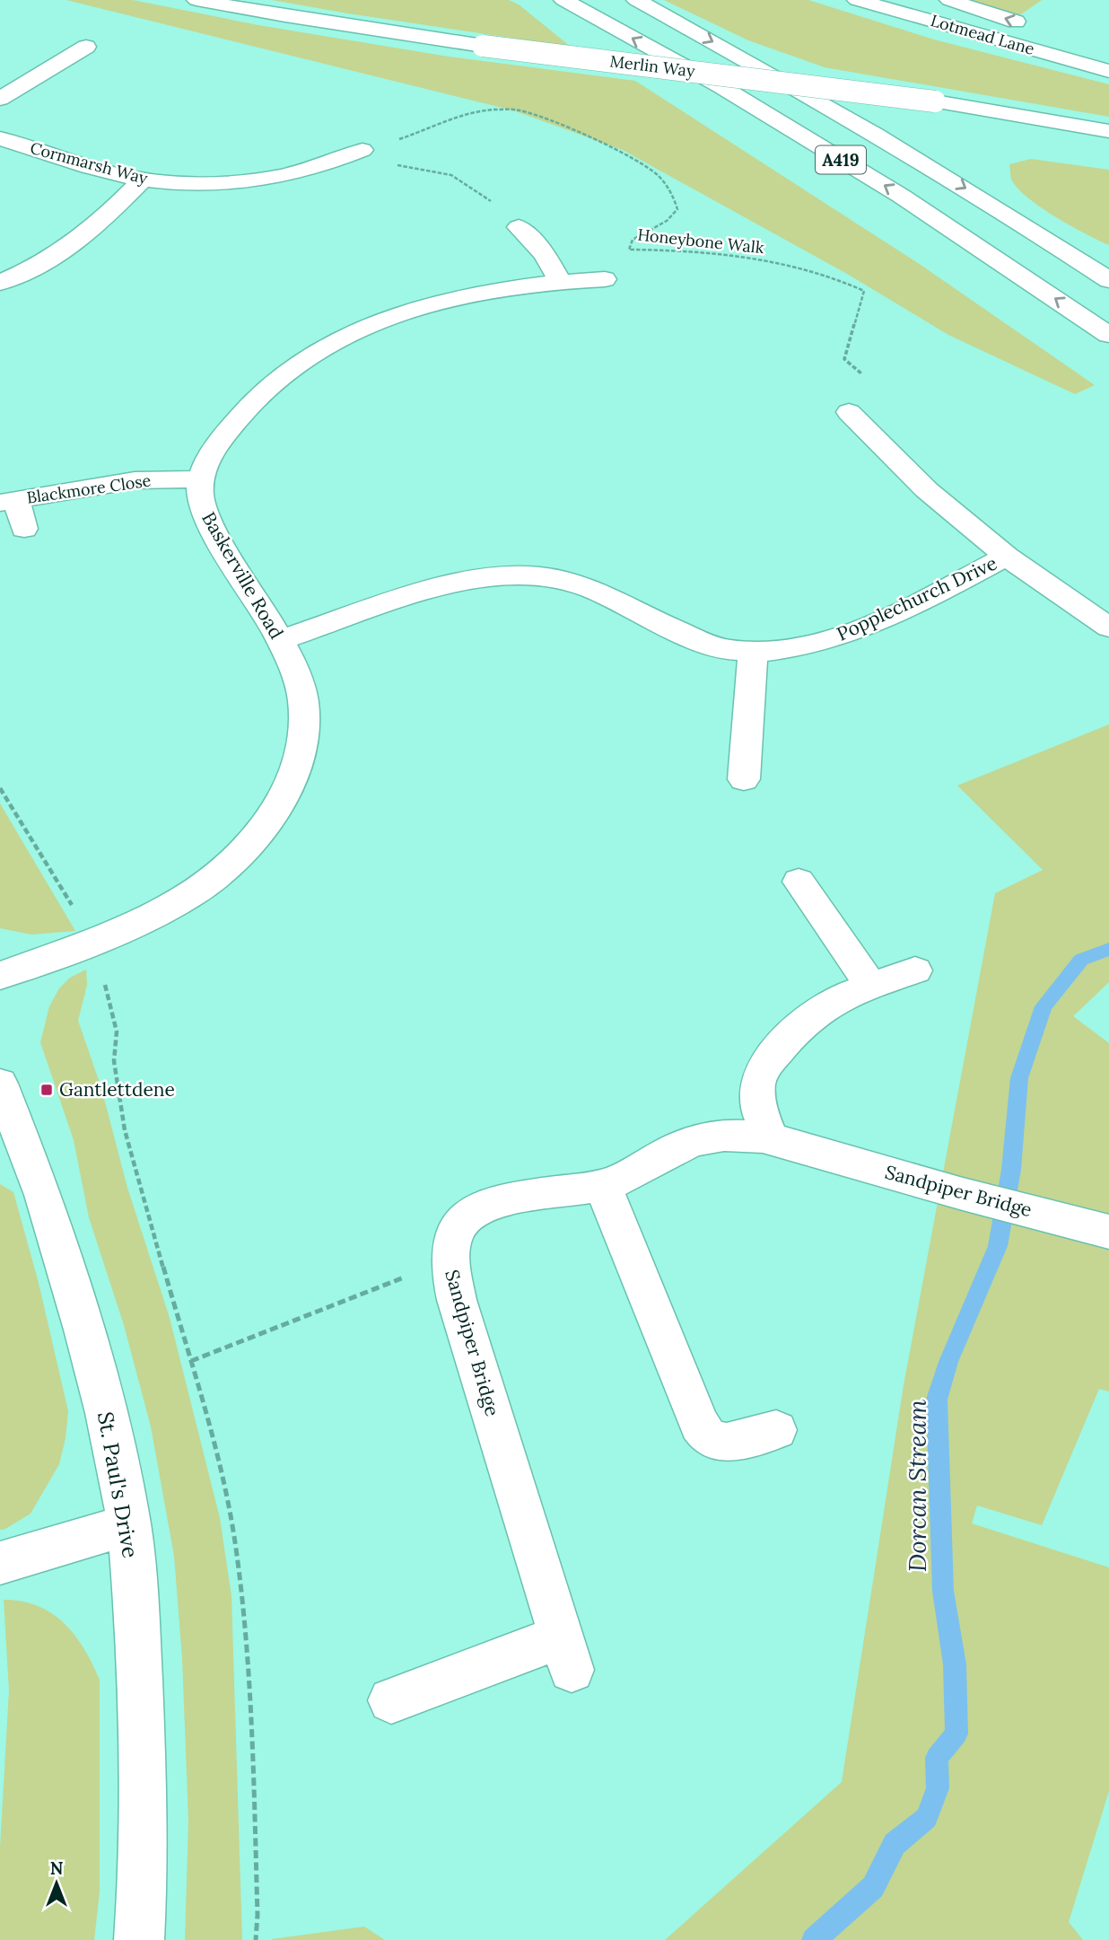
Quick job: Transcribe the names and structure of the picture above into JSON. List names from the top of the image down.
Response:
{
  "streets": {
    "main road": [
      "Lotmead Lane",
      "Merlin Way",
      "A419",
      "Cornmarsh Way",
      "Blackmore Close",
      "Baskerville Road",
      "Popplechurch Drive",
      "Sandpiper Bridge",
      "St. Paul's Drive"
    ],
    "path": ["Honeybone Walk"]
  },
  "crossings": [
    ["Cornmarsh Way", "Honeybone Walk"],
    ["Honeybone Walk", "Popplechurch Drive"],
    ["Blackmore Close", "Baskerville Road"],
    ["Baskerville Road", "Popplechurch Drive"]
  ],
  "water": ["Dorcan Stream"],
  "places": {
    "transit": ["Gantlettdene"]
  },
  "north": "top"
}
